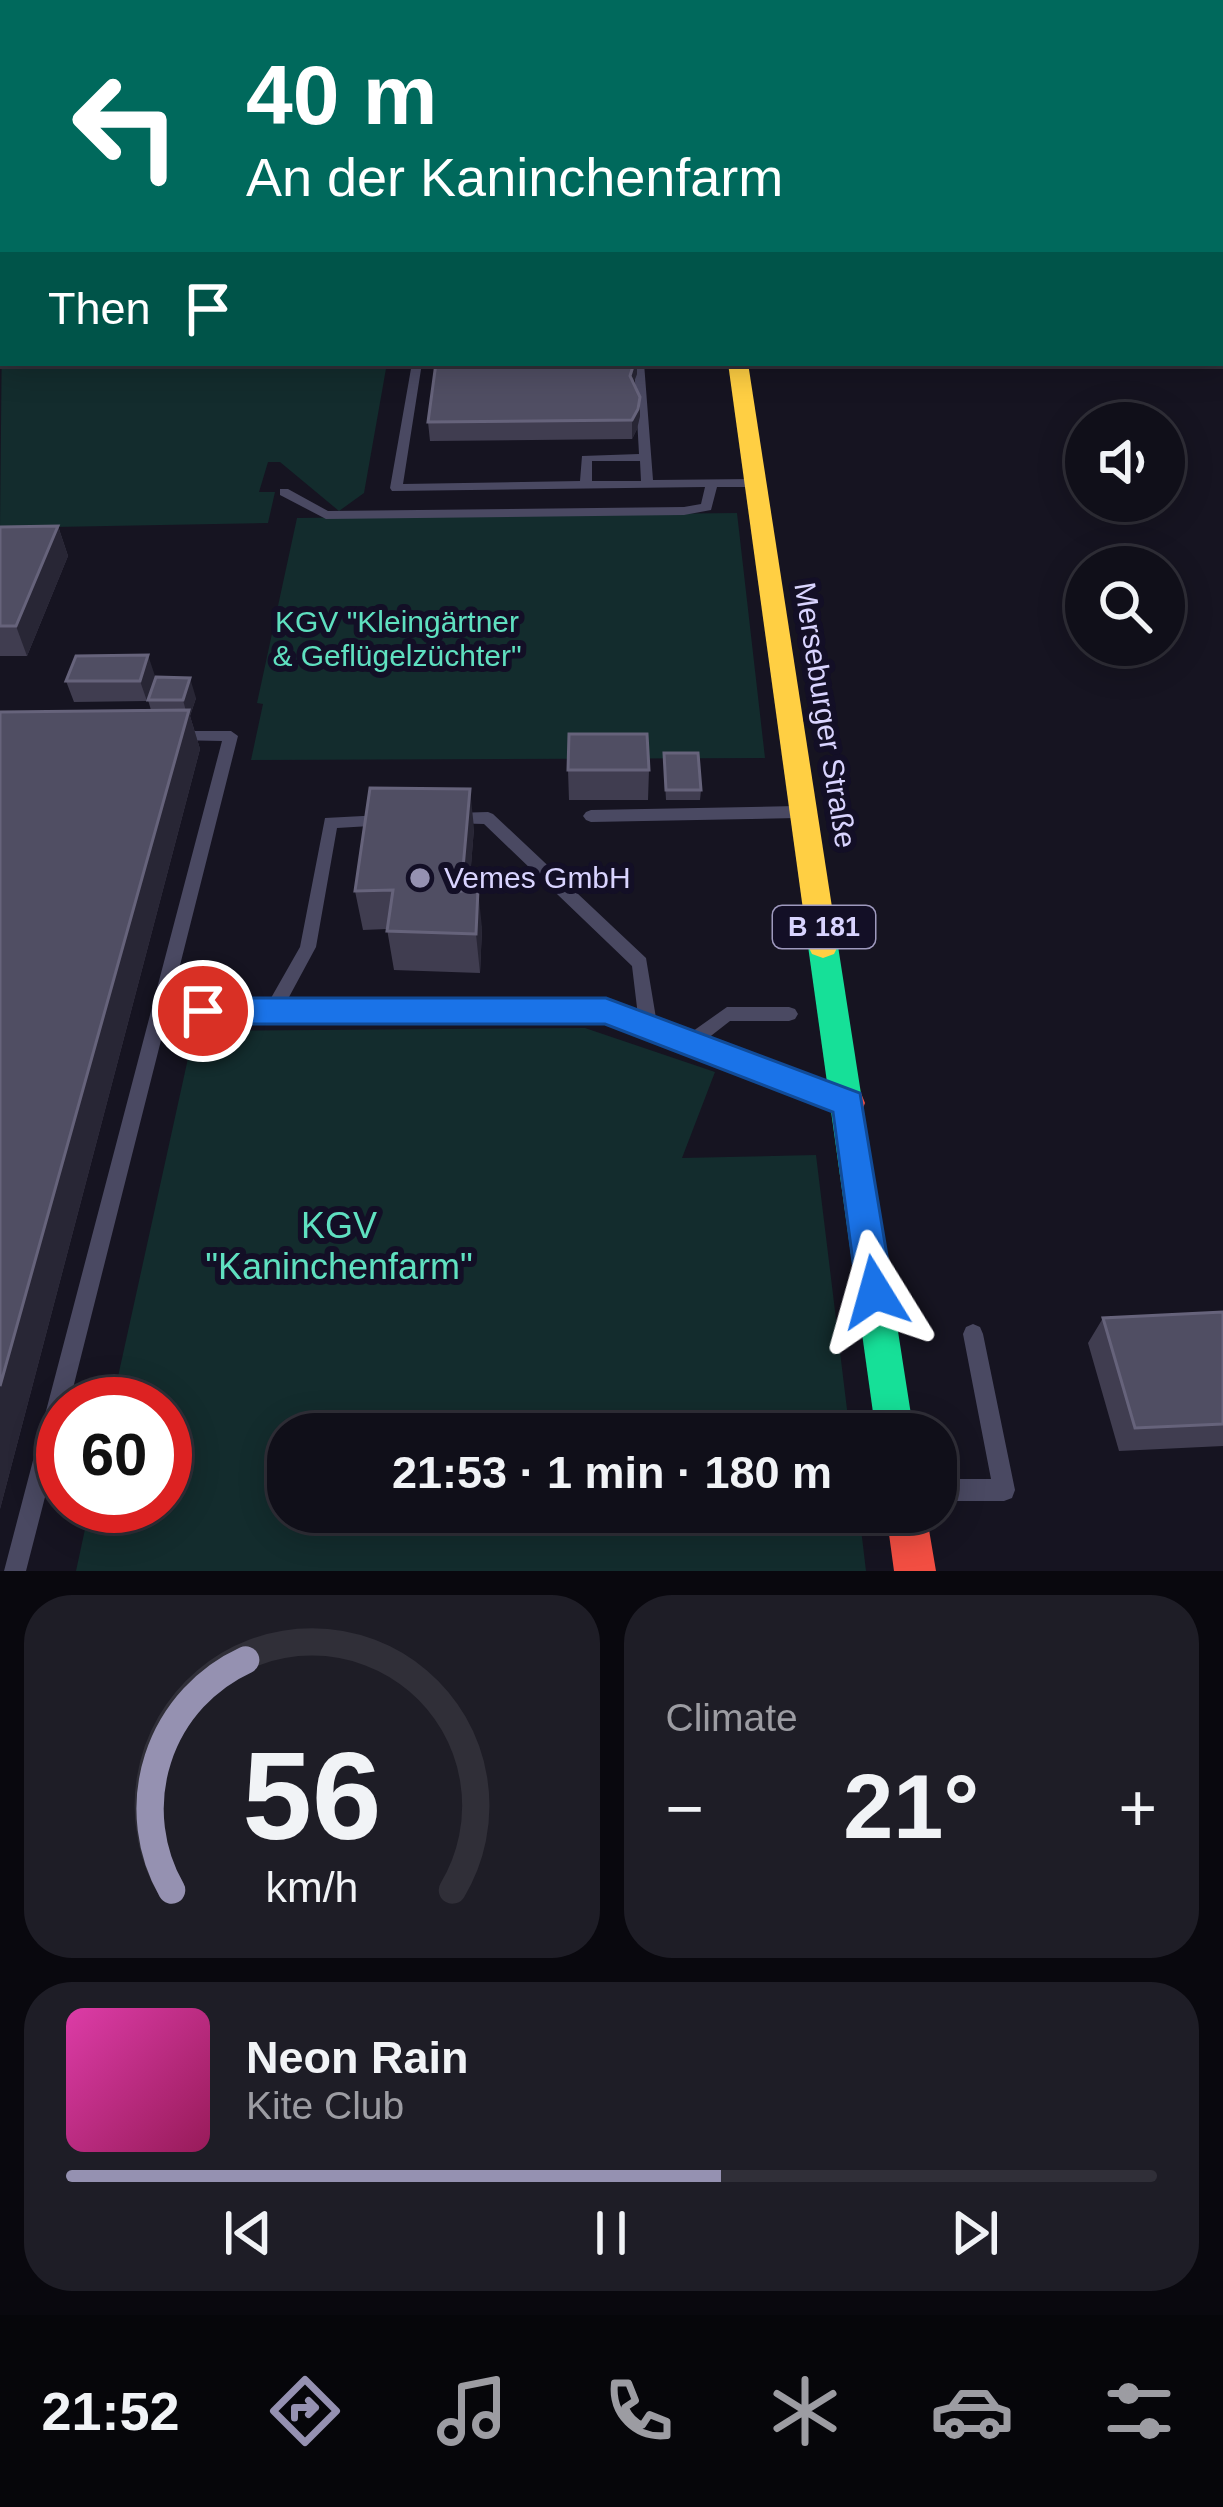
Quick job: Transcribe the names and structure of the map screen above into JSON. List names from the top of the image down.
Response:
{
  "streets": {
    "main road": ["Merseburger Straße", "B 181"]
  },
  "parks": ["KGV \"Kleingärtner & Geflügelzüchter\"", "KGV \"Kaninchenfarm\""],
  "places": ["Vemes GmbH"],
  "page": {
    "turn": ["40 m", "An der Kaninchenfarm"],
    "then": "Then",
    "limit": "60",
    "trip": "21:53 · 1 min · 180 m",
    "tile": "Climate",
    "heat": ["−", "21°", "+"],
    "song": ["Neon Rain", "Kite Club"],
    "tabs": "21:52",
    "gauge": ["56", "km/h"]
  }
}
